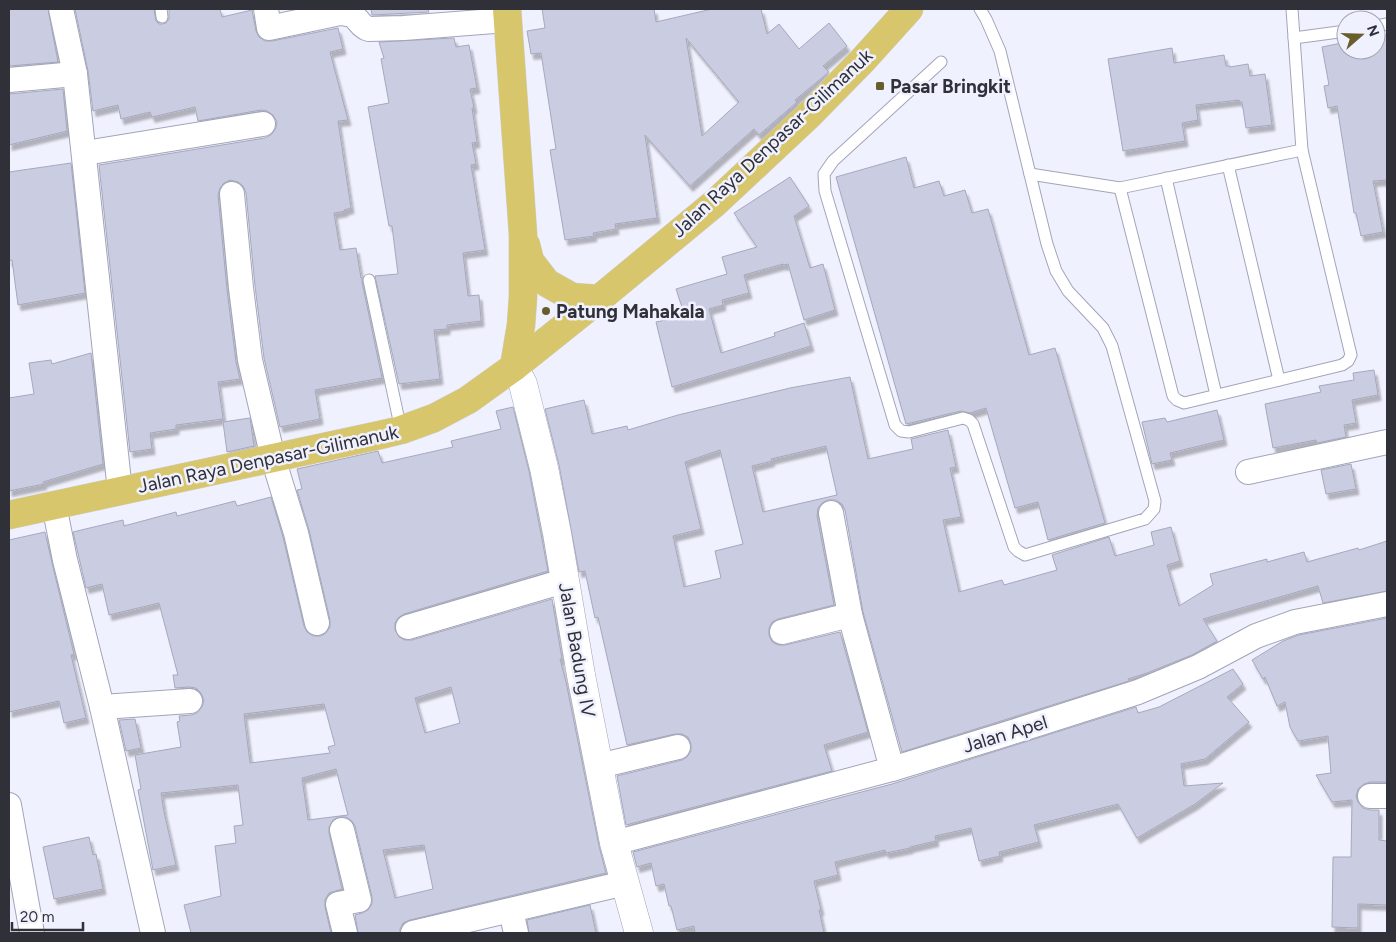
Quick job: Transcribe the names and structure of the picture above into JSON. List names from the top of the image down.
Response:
{
  "streets": {
    "highway": ["Jalan Raya Denpasar-Gilimanuk"],
    "street": ["Jalan Badung IV", "Jalan Apel"]
  },
  "crossings": [
    ["Jalan Raya Denpasar-Gilimanuk", "Jalan Badung IV"],
    ["Jalan Badung IV", "Jalan Apel"]
  ],
  "places": {
    "transit": ["Pasar Bringkit"],
    "other": ["Patung Mahakala"]
  },
  "scale_bar": "20 m",
  "north": "right"
}
